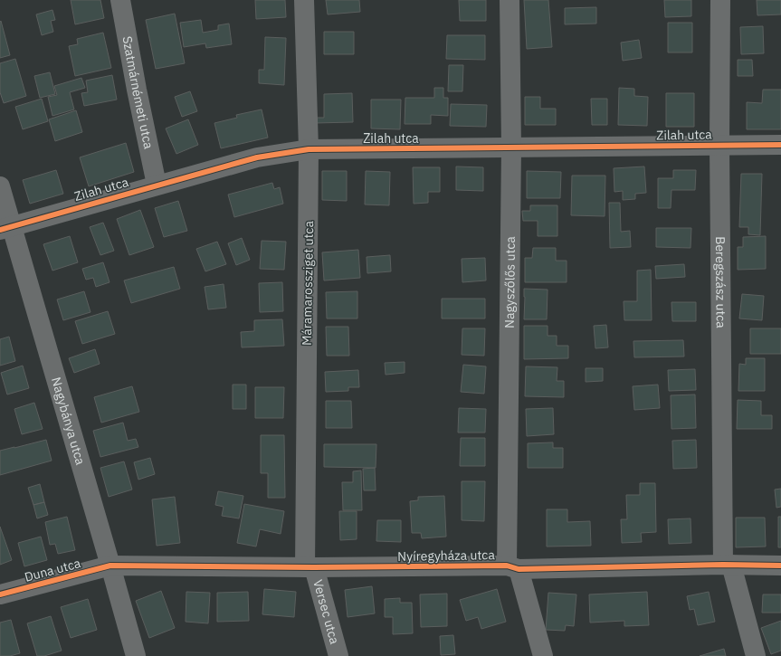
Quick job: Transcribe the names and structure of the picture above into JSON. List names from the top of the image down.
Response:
{
  "streets": {
    "street": [
      "Szatmárnémeti utca",
      "Zilah utca",
      "Nagyszőlős utca",
      "Beregszász utca",
      "Máramarossziget utca",
      "Nagybánya utca",
      "Nyíregyháza utca",
      "Duna utca",
      "Versec utca"
    ]
  },
  "crossings": [
    ["Szatmárnémeti utca", "Zilah utca"],
    ["Zilah utca", "Nagyszőlős utca"],
    ["Zilah utca", "Beregszász utca"],
    ["Zilah utca", "Máramarossziget utca"],
    ["Zilah utca", "Nagybánya utca"],
    ["Nagyszőlős utca", "Nyíregyháza utca"],
    ["Beregszász utca", "Nyíregyháza utca"],
    ["Máramarossziget utca", "Nyíregyháza utca"],
    ["Máramarossziget utca", "Versec utca"],
    ["Nagybánya utca", "Nyíregyháza utca"],
    ["Nagybánya utca", "Duna utca"],
    ["Nyíregyháza utca", "Duna utca"],
    ["Nyíregyháza utca", "Versec utca"]
  ]
}
